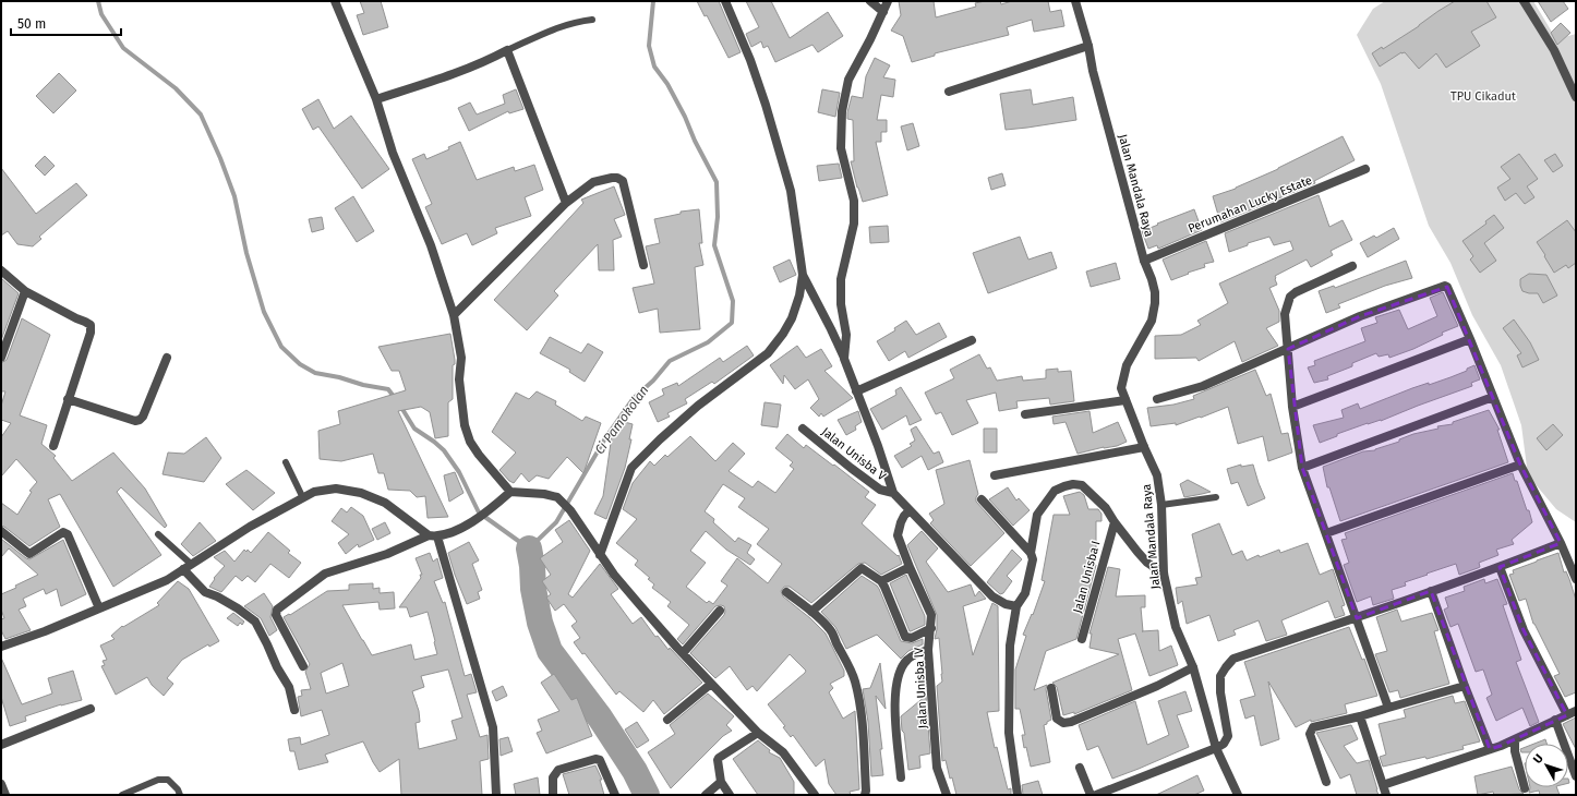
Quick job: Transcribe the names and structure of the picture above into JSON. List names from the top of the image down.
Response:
{
  "streets": {
    "street": [
      "Jalan Mandala Raya",
      "Perumahan Lucky Estate",
      "Jalan Unisba V",
      "Jalan Unisba I",
      "Jalan Unisba lV"
    ]
  },
  "crossings": [
    ["Jalan Mandala Raya", "Perumahan Lucky Estate"]
  ],
  "water": ["Ci Pamokolan"],
  "parks": ["TPU Cikadut"],
  "scale_bar": "50 m",
  "north": "top left"
}
